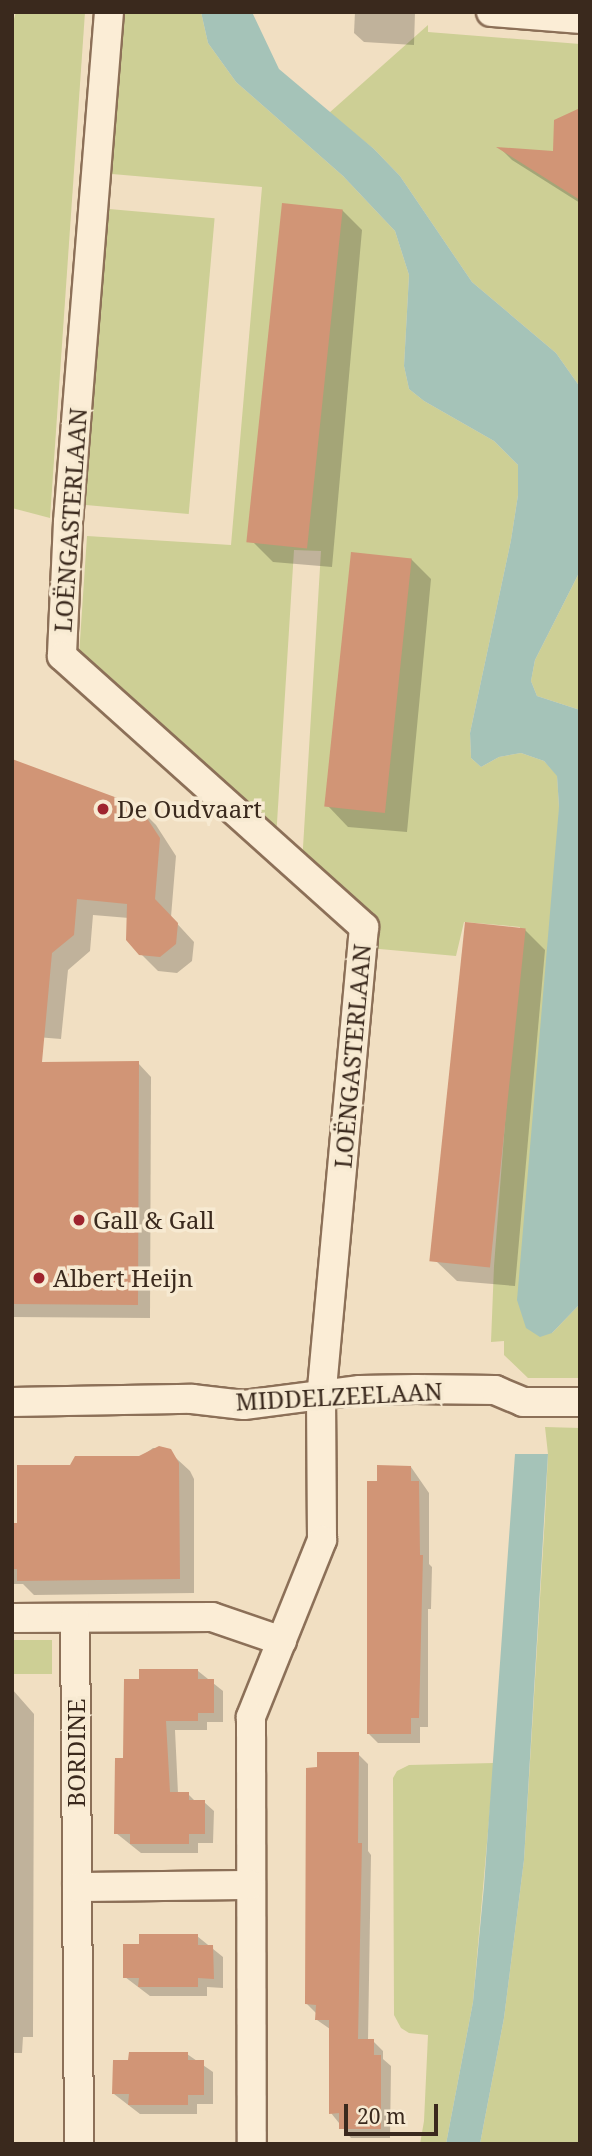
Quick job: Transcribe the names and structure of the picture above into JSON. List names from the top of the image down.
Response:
{
  "streets": {
    "street": ["LOËNGASTERLAAN", "MIDDELZEELAAN", "BORDINE"]
  },
  "crossings": [
    ["LOËNGASTERLAAN", "MIDDELZEELAAN"]
  ],
  "places": ["De Oudvaart", "Gall & Gall", "Albert Heijn"],
  "scale_bar": "20 m"
}
